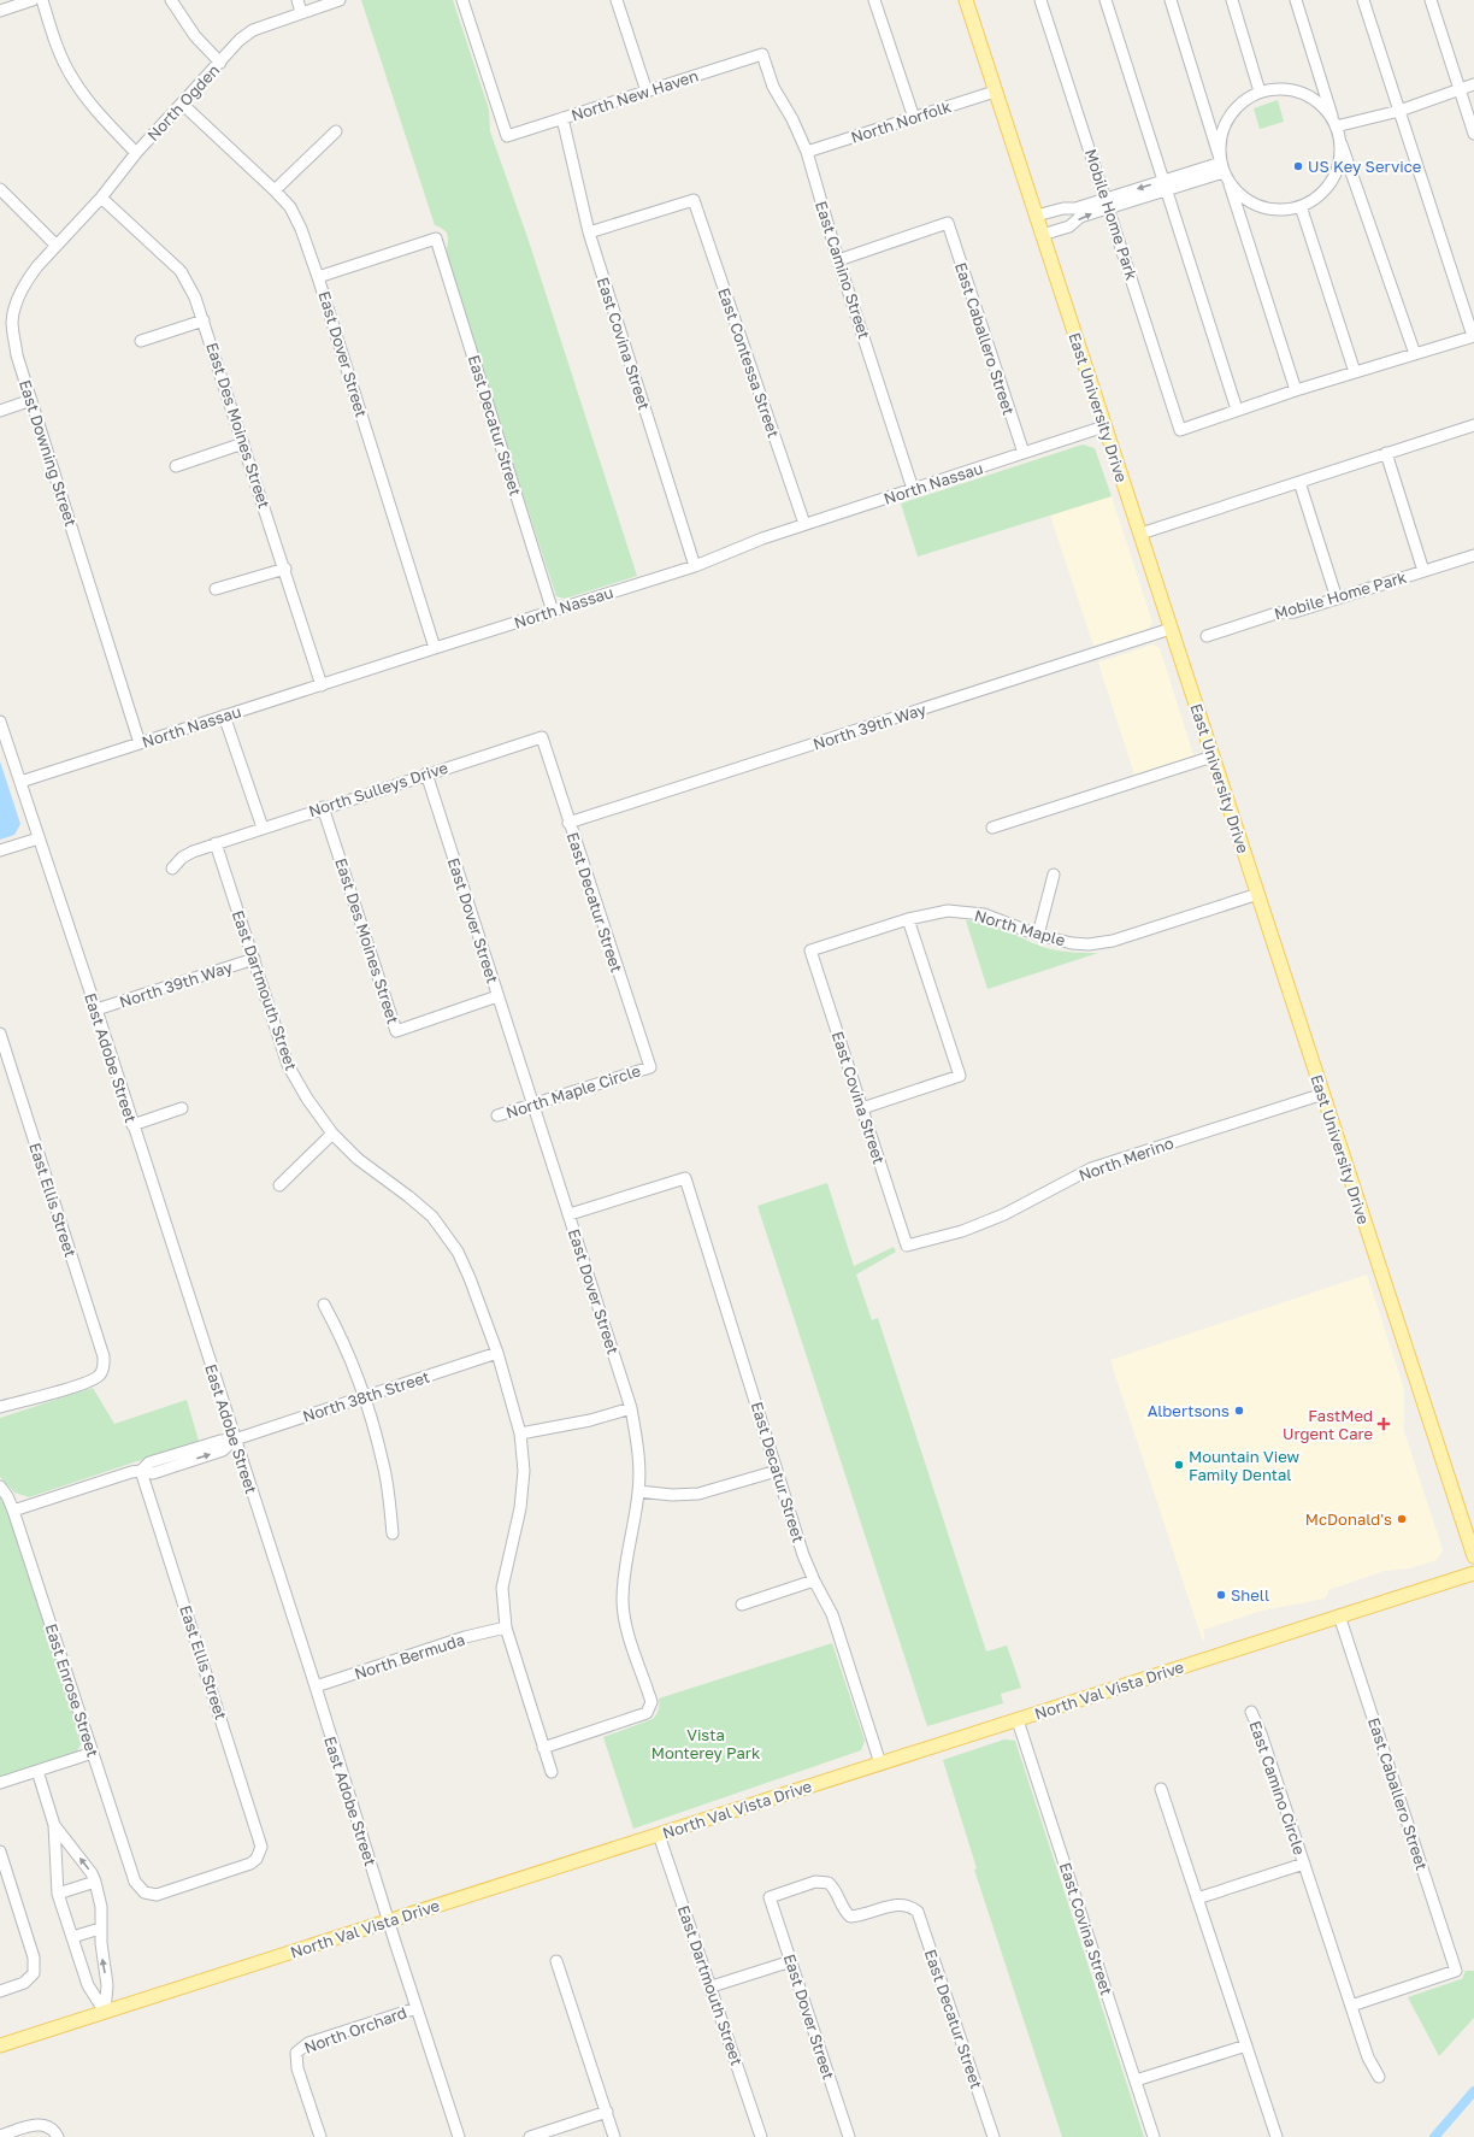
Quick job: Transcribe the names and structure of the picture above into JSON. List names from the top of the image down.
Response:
{
  "streets": {
    "main road": ["East University Drive", "North Val Vista Drive"],
    "street": [
      "North New Haven",
      "North Ogden",
      "North Norfolk",
      "Mobile Home Park",
      "East Camino Street",
      "East Caballero Street",
      "East Covina Street",
      "East Dover Street",
      "East Contessa Street",
      "East Des Moines Street",
      "East Decatur Street",
      "East Downing Street",
      "North Nassau",
      "North 39th Way",
      "North Sulleys Drive",
      "North Maple",
      "East Dartmouth Street",
      "East Adobe Street",
      "North Maple Circle",
      "North Merino",
      "East Ellis Street",
      "North 38th Street",
      "North Bermuda",
      "East Enrose Street",
      "East Camino Circle",
      "North Orchard"
    ]
  },
  "crossings": [
    ["North New Haven", "East Camino Street"],
    ["North New Haven", "East Covina Street"],
    ["North Ogden", "East Dover Street"],
    ["North Ogden", "East Des Moines Street"],
    ["North Ogden", "East Downing Street"],
    ["North Norfolk", "East Camino Street"],
    ["North Norfolk", "East University Drive"],
    ["East Camino Street", "East Caballero Street"],
    ["East Camino Street", "North Nassau"],
    ["East Caballero Street", "North Nassau"],
    ["East Caballero Street", "North Val Vista Drive"],
    ["East Covina Street", "East Contessa Street"],
    ["East Covina Street", "North Nassau"],
    ["East Covina Street", "North Maple"],
    ["East Covina Street", "North Merino"],
    ["East Covina Street", "North Val Vista Drive"],
    ["East Dover Street", "East Des Moines Street"],
    ["East Dover Street", "East Decatur Street"],
    ["East Dover Street", "North Nassau"],
    ["East Dover Street", "North Sulleys Drive"],
    ["East Dover Street", "East Dartmouth Street"],
    ["East Dover Street", "North Maple Circle"],
    ["East Contessa Street", "North Nassau"],
    ["East University Drive", "North Nassau"],
    ["East University Drive", "North 39th Way"],
    ["East University Drive", "North Maple"],
    ["East University Drive", "North Merino"],
    ["East Des Moines Street", "North Nassau"],
    ["East Des Moines Street", "North Sulleys Drive"],
    ["East Decatur Street", "North Nassau"],
    ["East Decatur Street", "North 39th Way"],
    ["East Decatur Street", "North Sulleys Drive"],
    ["East Decatur Street", "North Maple Circle"],
    ["East Decatur Street", "North Val Vista Drive"],
    ["East Downing Street", "North Nassau"],
    ["North Nassau", "East Adobe Street"],
    ["North 39th Way", "East Dartmouth Street"],
    ["North 39th Way", "East Adobe Street"],
    ["North Sulleys Drive", "East Dartmouth Street"],
    ["East Dartmouth Street", "North 38th Street"],
    ["East Dartmouth Street", "North Bermuda"],
    ["East Dartmouth Street", "North Val Vista Drive"],
    ["East Adobe Street", "North 38th Street"],
    ["East Adobe Street", "North Bermuda"],
    ["East Adobe Street", "North Val Vista Drive"],
    ["East Adobe Street", "North Orchard"],
    ["East Ellis Street", "North 38th Street"],
    ["East Ellis Street", "East Enrose Street"],
    ["North 38th Street", "East Enrose Street"]
  ],
  "parks": ["Vista Monterey Park"],
  "places": {
    "other": [
      "US Key Service",
      "Albertsons",
      "Mountain View Family Dental",
      "McDonald's",
      "Shell"
    ],
    "health": ["FastMed Urgent Care"]
  }
}
